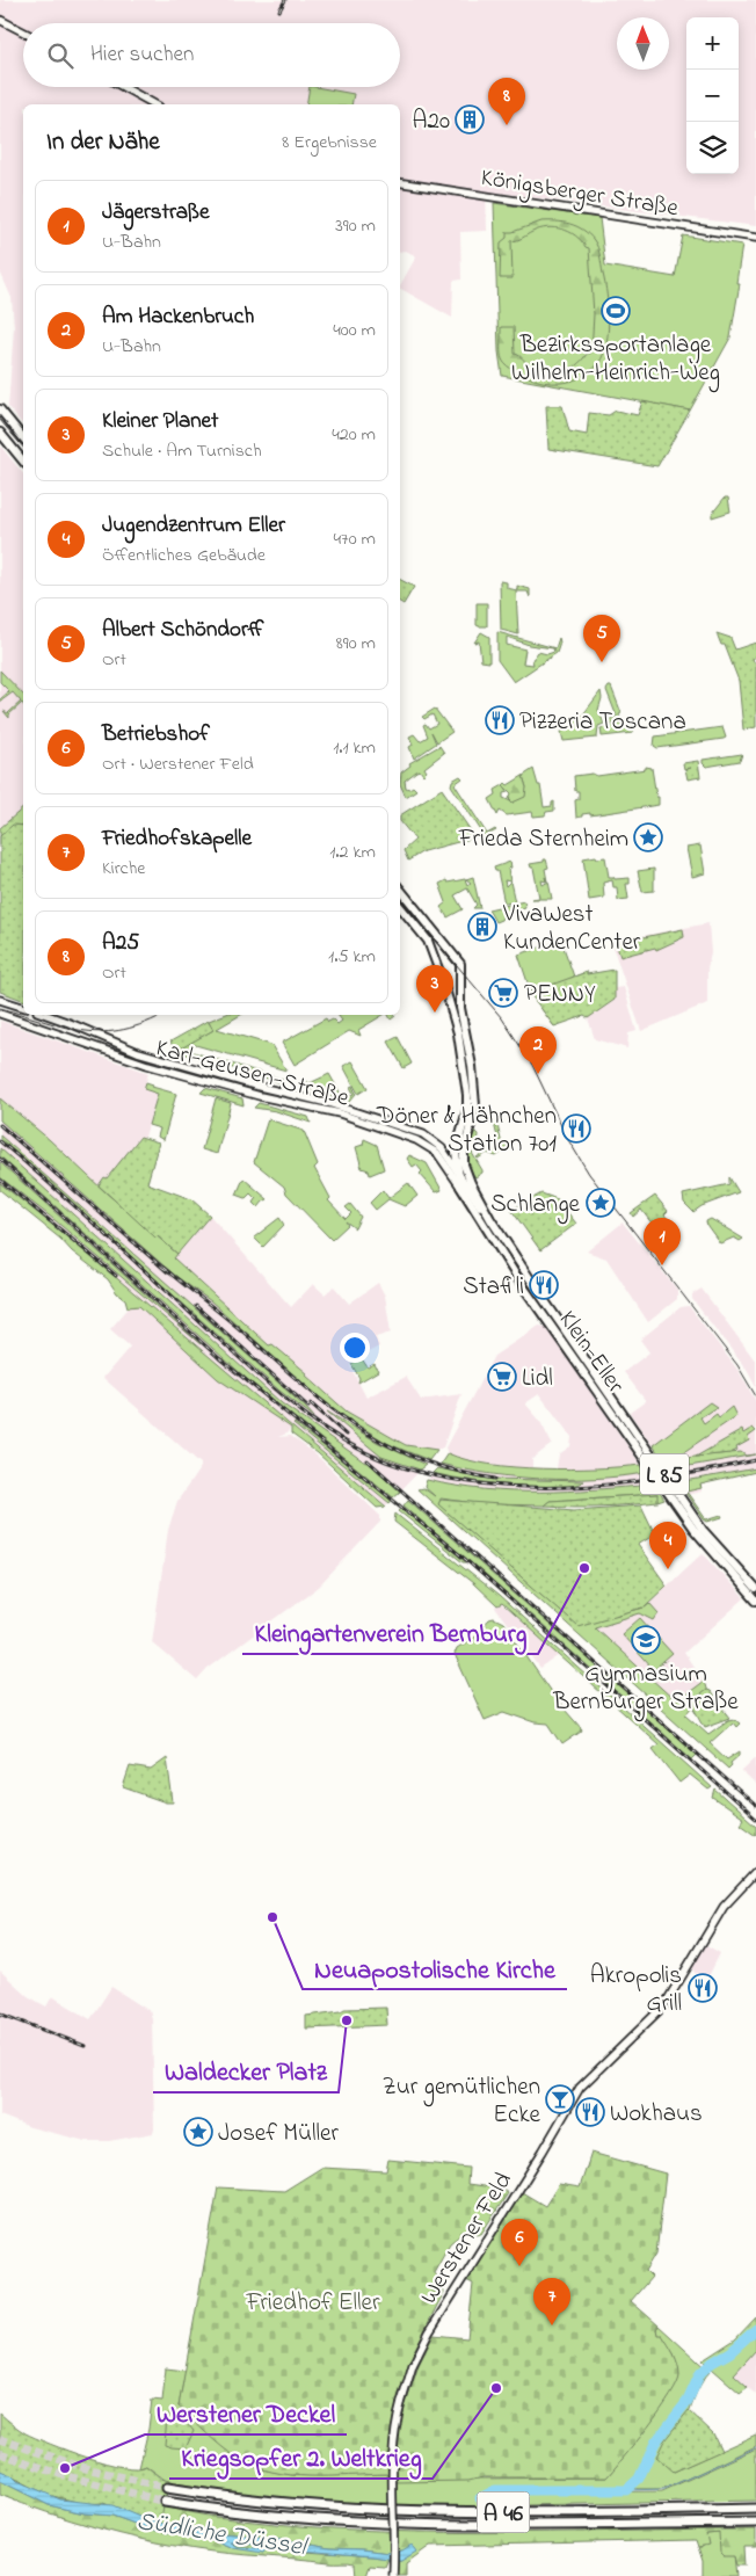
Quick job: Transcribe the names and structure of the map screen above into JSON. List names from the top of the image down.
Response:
{
  "streets": {
    "highway": ["A 46"],
    "main road": [
      "Königsberger Straße",
      "Karl-Geusen-Straße",
      "Klein-Eller",
      "L 85",
      "Werstener Feld"
    ]
  },
  "crossings": [
    ["Karl-Geusen-Straße", "Klein-Eller"],
    ["Klein-Eller", "L 85"]
  ],
  "water": ["Südliche Düssel"],
  "parks": ["Friedhof Eller"],
  "places": {
    "building": ["A20", "VivaWest KundenCenter"],
    "sports": ["Bezirkssportanlage Wilhelm-Heinrich-Weg"],
    "restaurant": [
      "Pizzeria Toscana",
      "Döner & Hähnchen Station 701",
      "Stafili",
      "Akropolis Grill",
      "Wokhaus"
    ],
    "place": ["Frieda Sternheim", "Schlange", "Josef Müller"],
    "supermarket": ["PENNY", "Lidl"],
    "other": [
      "Kleingartenverein Bernburg",
      "Neuapostolische Kirche",
      "Waldecker Platz",
      "Kriegsopfer 2. Weltkrieg",
      "Werstener Deckel"
    ],
    "school or university": ["Gymnasium Bernburger Straße"],
    "bar": ["Zur gemütlichen Ecke"]
  },
  "north": "top",
  "page": {
    "map_buttons": ["+", "−"],
    "search": "Hier suchen",
    "pins": [
      "8",
      "5",
      "3",
      "2",
      "1",
      "4",
      "6",
      "7"
    ],
    "heading": ["In der Nähe", "8 Ergebnisse"],
    "list": [
      {
        "mark": "1",
        "name": "Jägerstraße",
        "note": "U-Bahn",
        "value": "390 m"
      },
      {
        "mark": "2",
        "name": "Am Hackenbruch",
        "note": "U-Bahn",
        "value": "400 m"
      },
      {
        "mark": "3",
        "name": "Kleiner Planet",
        "note": "Schule · Am Turnisch",
        "value": "420 m"
      },
      {
        "mark": "4",
        "name": "Jugendzentrum Eller",
        "note": "Öffentliches Gebäude",
        "value": "470 m"
      },
      {
        "mark": "5",
        "name": "Albert Schöndorff",
        "note": "Ort",
        "value": "890 m"
      },
      {
        "mark": "6",
        "name": "Betriebshof",
        "note": "Ort · Werstener Feld",
        "value": "1.1 km"
      },
      {
        "mark": "7",
        "name": "Friedhofskapelle",
        "note": "Kirche",
        "value": "1.2 km"
      },
      {
        "mark": "8",
        "name": "A25",
        "note": "Ort",
        "value": "1.5 km"
      }
    ]
  }
}
